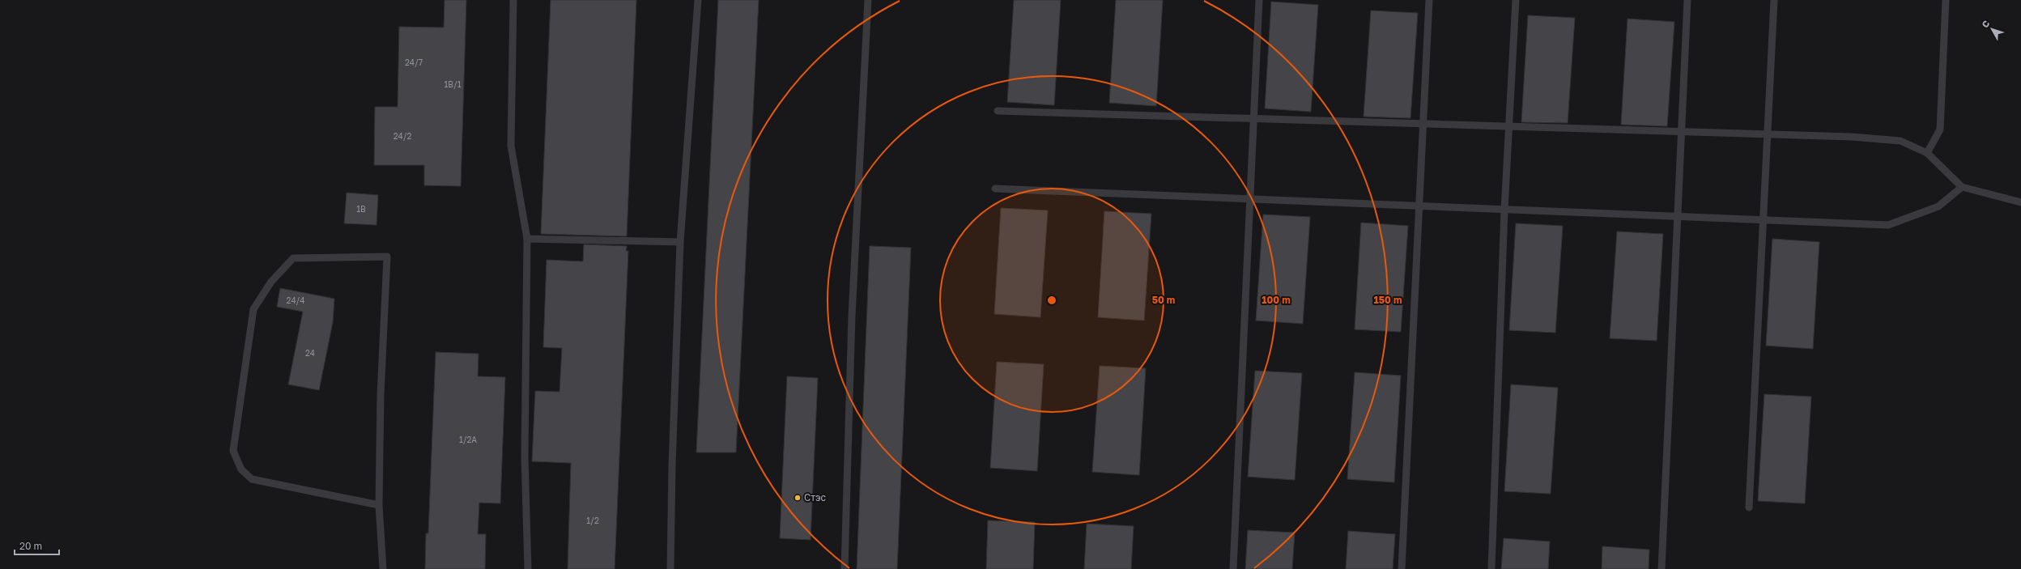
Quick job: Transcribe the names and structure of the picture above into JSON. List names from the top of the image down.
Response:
{
  "places": ["Стэс"],
  "house_numbers": [
    "24/7",
    "1В/1",
    "24/2",
    "1В",
    "24/4",
    "24",
    "1/2А",
    "1/2"
  ],
  "scale_bar": "20 m",
  "north": "top left",
  "rings": ["50 m", "100 m", "150 m"]
}
